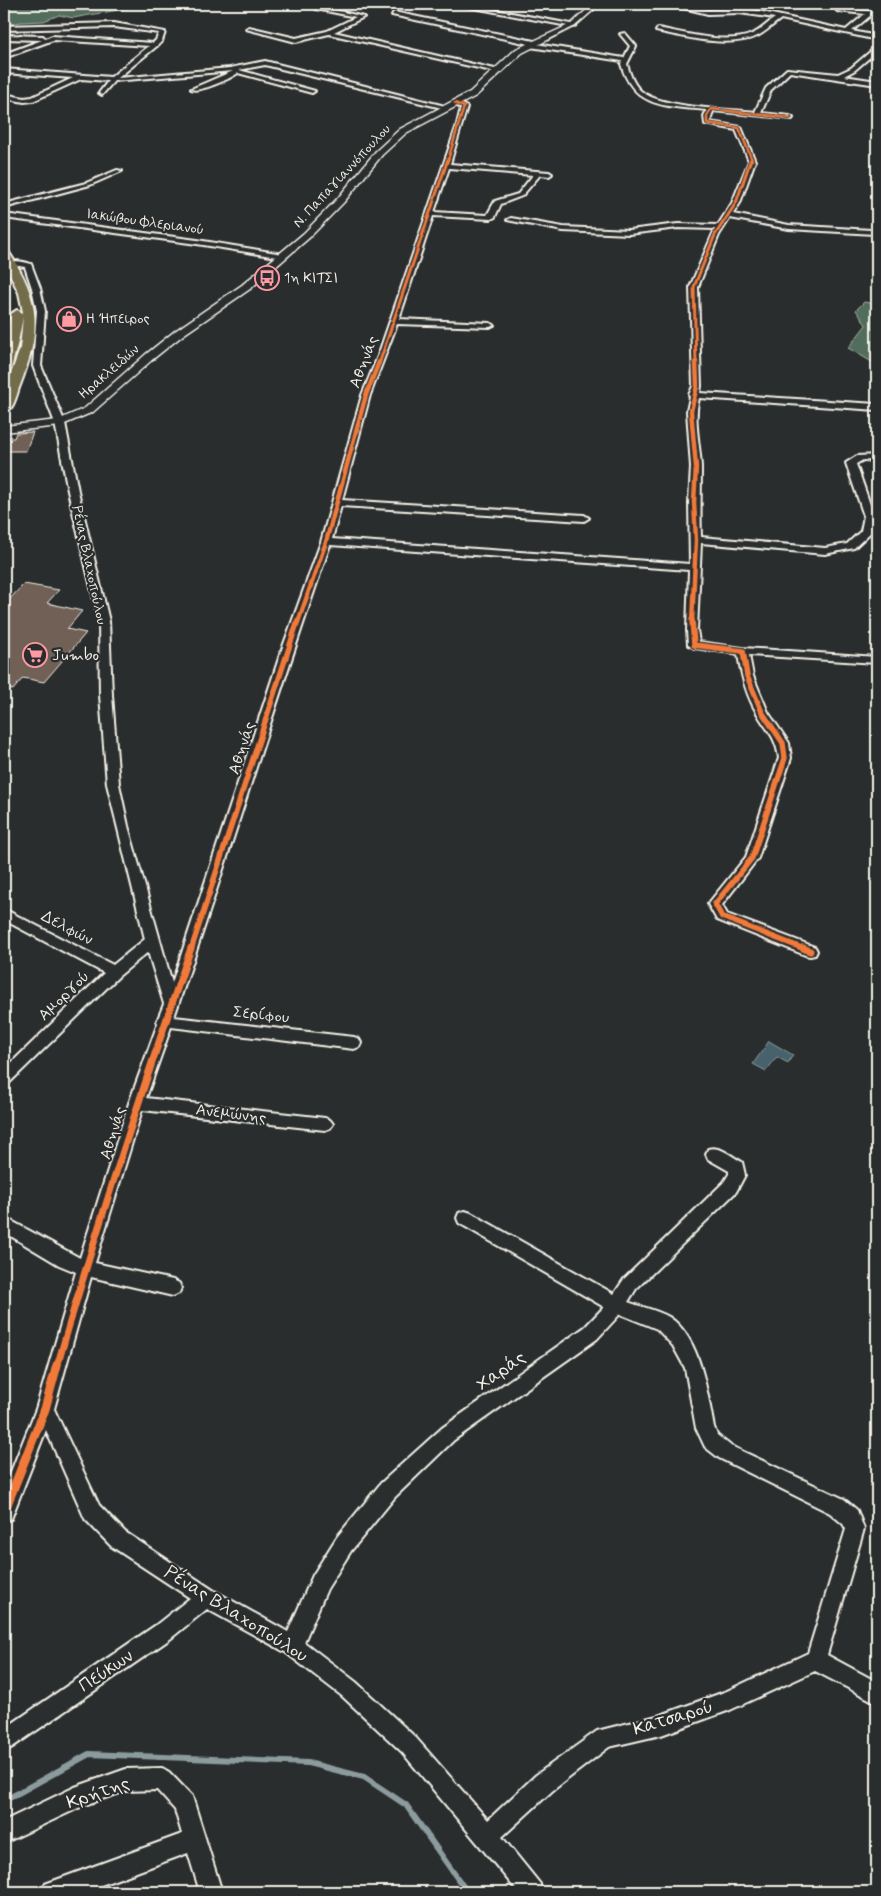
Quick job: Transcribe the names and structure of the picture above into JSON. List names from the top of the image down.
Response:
{
  "streets": {
    "street": [
      "Ν. Παπαγιαννόπουλου",
      "Ιακώβου Φλεριανού",
      "Αθηνάς",
      "Ηρακλειδών",
      "Ρένας Βλαχοπούλου",
      "Δελφών",
      "Αμοργού",
      "Σερίφου",
      "Ανεμώνης",
      "Χαράς",
      "Πεύκων",
      "Κατσαρού",
      "Κρήτης"
    ]
  },
  "crossings": [
    ["Ν. Παπαγιαννόπουλου", "Ιακώβου Φλεριανού"],
    ["Ν. Παπαγιαννόπουλου", "Αθηνάς"],
    ["Ν. Παπαγιαννόπουλου", "Ηρακλειδών"],
    ["Ιακώβου Φλεριανού", "Ηρακλειδών"],
    ["Αθηνάς", "Ρένας Βλαχοπούλου"],
    ["Αθηνάς", "Σερίφου"],
    ["Αθηνάς", "Ανεμώνης"],
    ["Ηρακλειδών", "Ρένας Βλαχοπούλου"],
    ["Ρένας Βλαχοπούλου", "Αμοργού"],
    ["Ρένας Βλαχοπούλου", "Χαράς"],
    ["Ρένας Βλαχοπούλου", "Πεύκων"],
    ["Ρένας Βλαχοπούλου", "Κατσαρού"],
    ["Δελφών", "Αμοργού"]
  ],
  "places": {
    "bus stop": ["1η ΚΙΤΣΙ"],
    "shop": ["Η Ήπειρος"],
    "supermarket": ["Jumbo"]
  }
}
